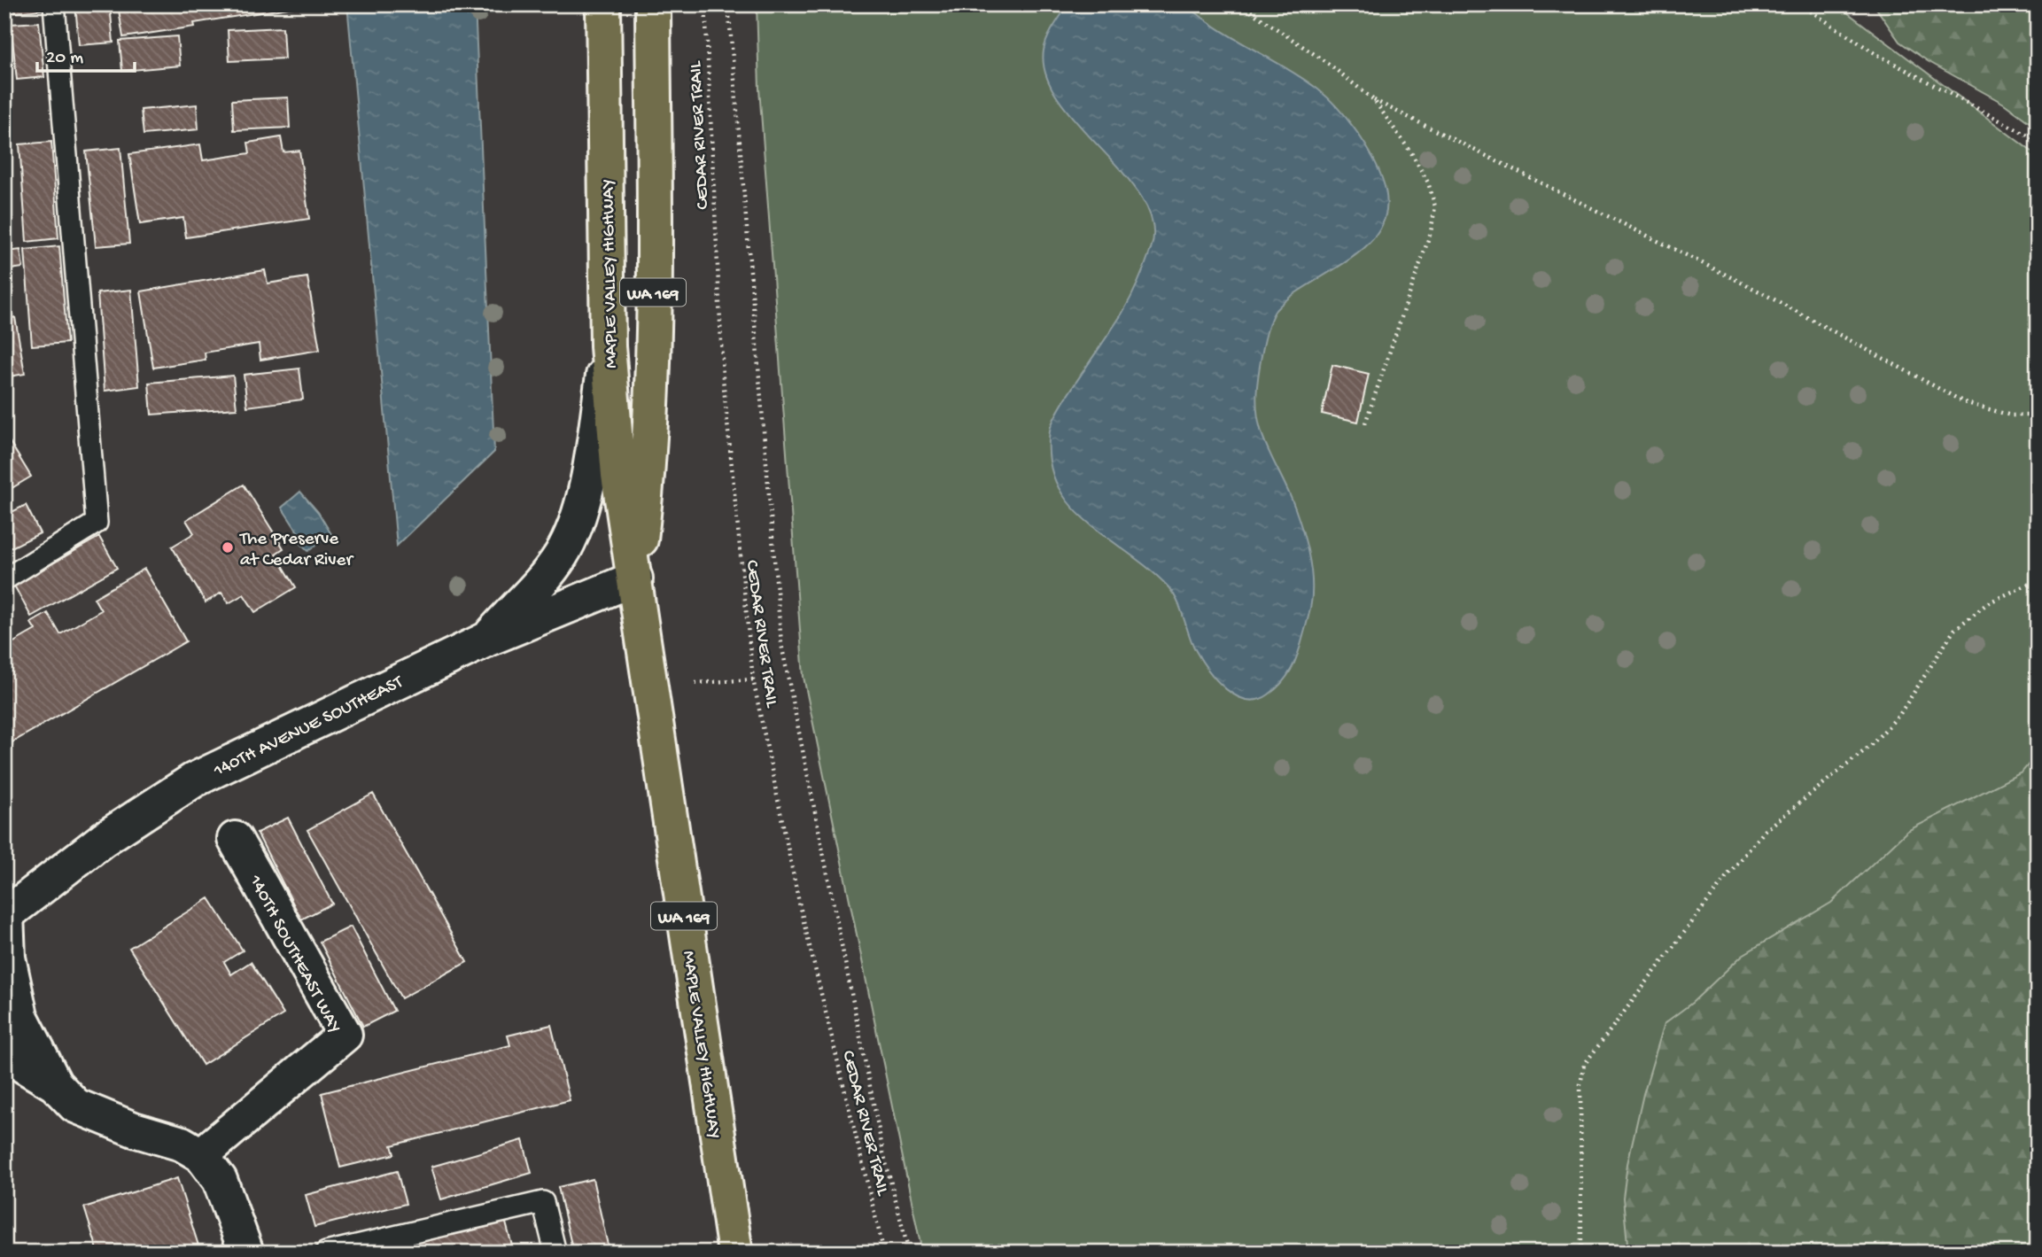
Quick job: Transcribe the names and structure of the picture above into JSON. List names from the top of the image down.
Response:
{
  "streets": {
    "main road": [
      "MAPLE VALLEY HIGHWAY",
      "WA 169",
      "140TH AVENUE SOUTHEAST",
      "140TH SOUTHEAST WAY"
    ],
    "path": ["CEDAR RIVER TRAIL"]
  },
  "crossings": [
    ["MAPLE VALLEY HIGHWAY", "140TH AVENUE SOUTHEAST"]
  ],
  "places": ["The Preserve at Cedar River"],
  "scale_bar": "20 m"
}
